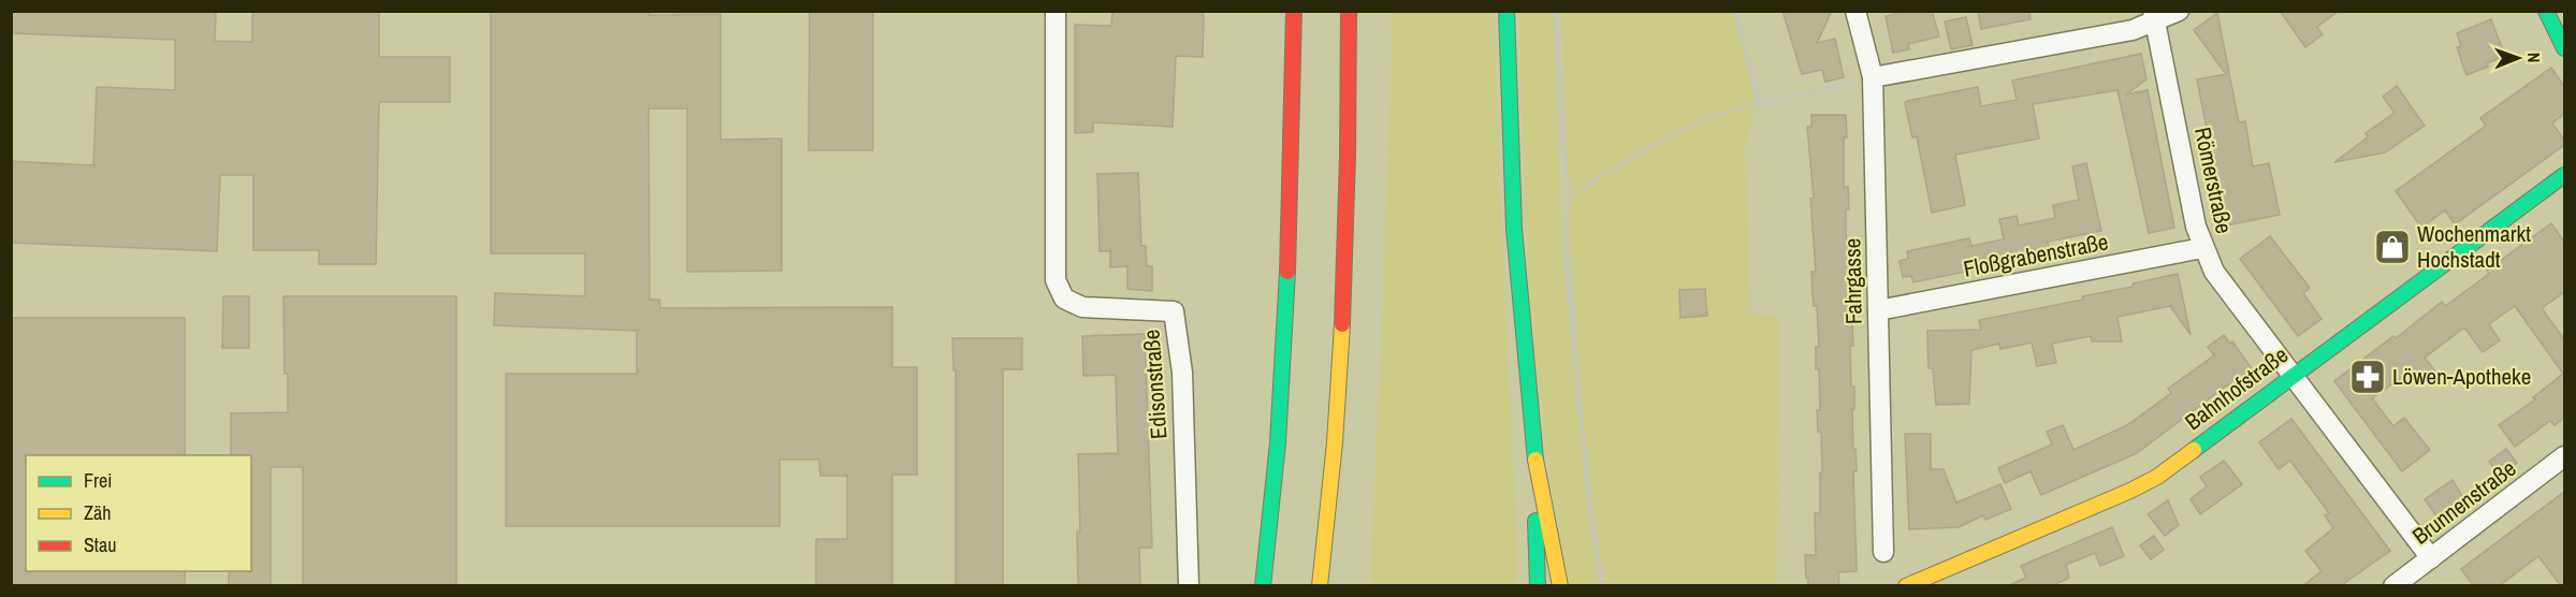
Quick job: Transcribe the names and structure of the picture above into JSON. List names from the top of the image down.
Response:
{
  "streets": {
    "main road": ["Bahnhofstraße"],
    "street": [
      "Römerstraße",
      "Floßgrabenstraße",
      "Fahrgasse",
      "Edisonstraße",
      "Brunnenstraße"
    ]
  },
  "crossings": [
    ["Römerstraße", "Floßgrabenstraße"],
    ["Römerstraße", "Bahnhofstraße"],
    ["Römerstraße", "Brunnenstraße"],
    ["Floßgrabenstraße", "Fahrgasse"]
  ],
  "places": {
    "shop": ["Wochenmarkt Hochstadt"],
    "pharmacy": ["Löwen-Apotheke"]
  },
  "legend": ["Frei", "Zäh", "Stau"],
  "north": "right"
}
